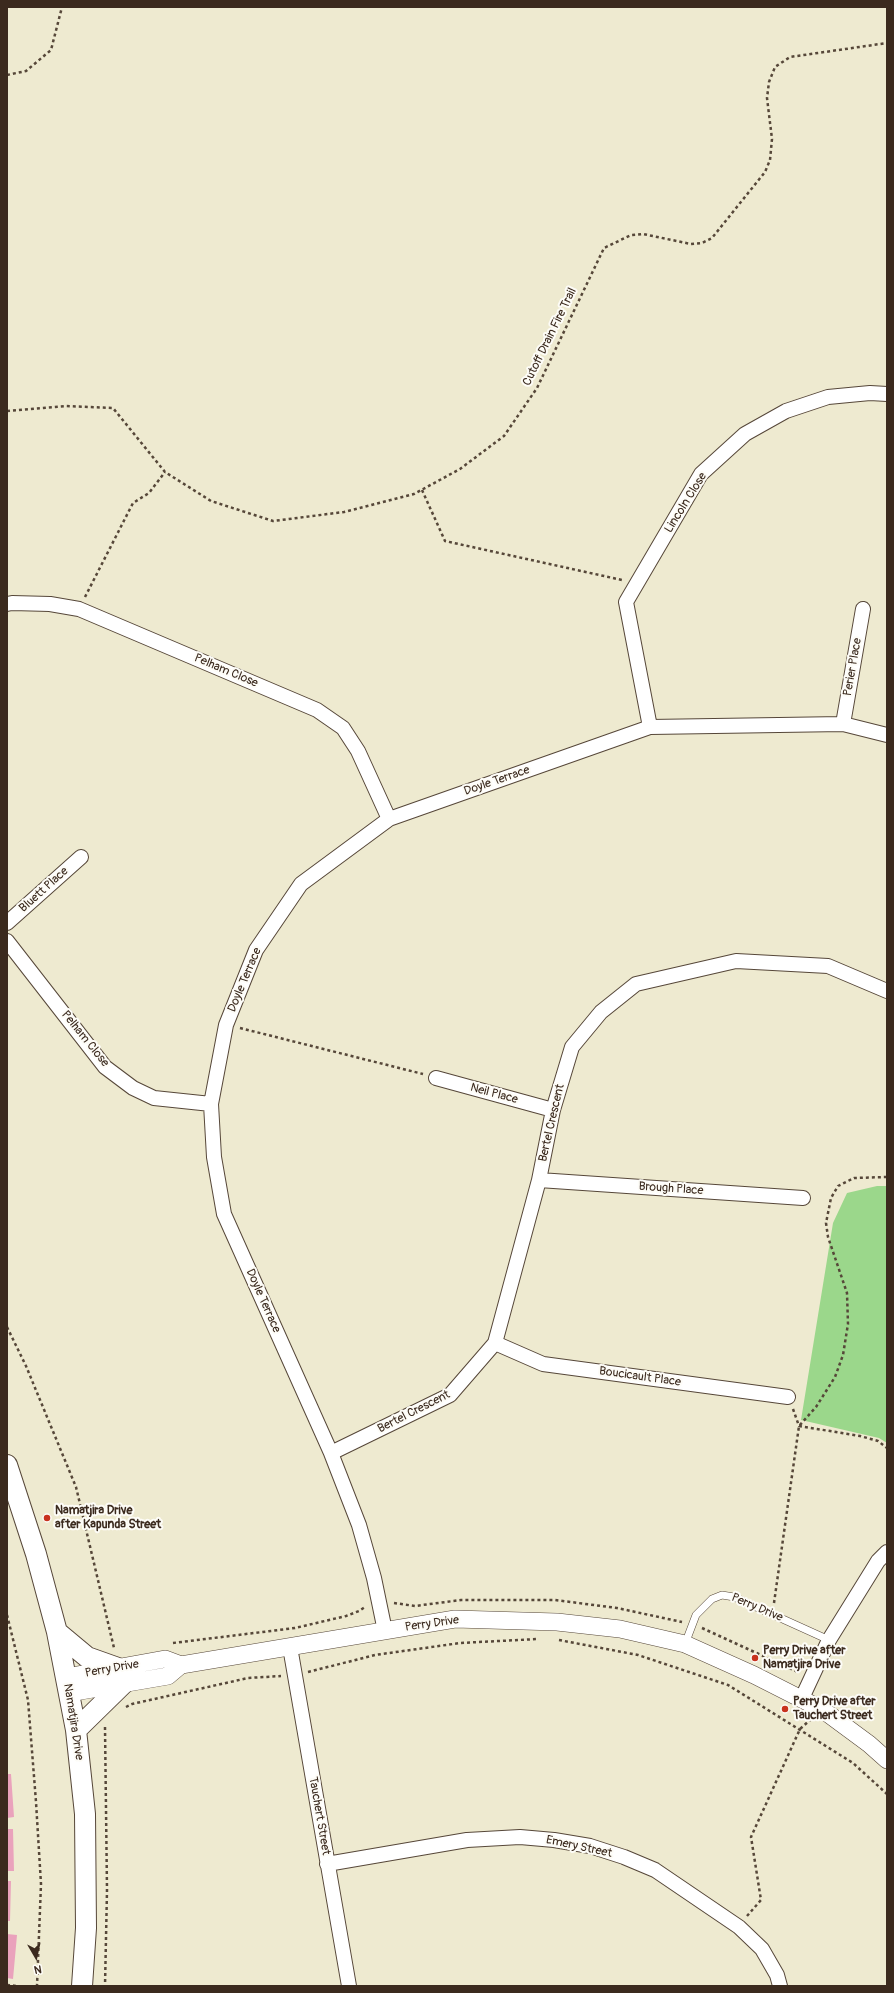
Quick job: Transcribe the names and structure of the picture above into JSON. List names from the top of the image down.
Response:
{
  "streets": {
    "main road": ["Namatjira Drive"],
    "street": [
      "Lincoln Close",
      "Perier Place",
      "Pelham Close",
      "Doyle Terrace",
      "Bluett Place",
      "Neil Place",
      "Bertel Crescent",
      "Brough Place",
      "Boucicault Place",
      "Perry Drive",
      "Tauchert Street",
      "Emery Street"
    ],
    "path": ["Cutoff Drain Fire Trail"]
  },
  "crossings": [
    ["Lincoln Close", "Doyle Terrace"],
    ["Perier Place", "Doyle Terrace"],
    ["Pelham Close", "Doyle Terrace"],
    ["Doyle Terrace", "Bertel Crescent"],
    ["Doyle Terrace", "Perry Drive"],
    ["Neil Place", "Bertel Crescent"],
    ["Bertel Crescent", "Brough Place"],
    ["Bertel Crescent", "Boucicault Place"],
    ["Perry Drive", "Namatjira Drive"],
    ["Perry Drive", "Tauchert Street"],
    ["Tauchert Street", "Emery Street"]
  ],
  "places": ["Namatjira Drive after Kapunda Street", "Perry Drive after Namatjira Drive", "Perry Drive after Tauchert Street"],
  "north": "bottom"
}
